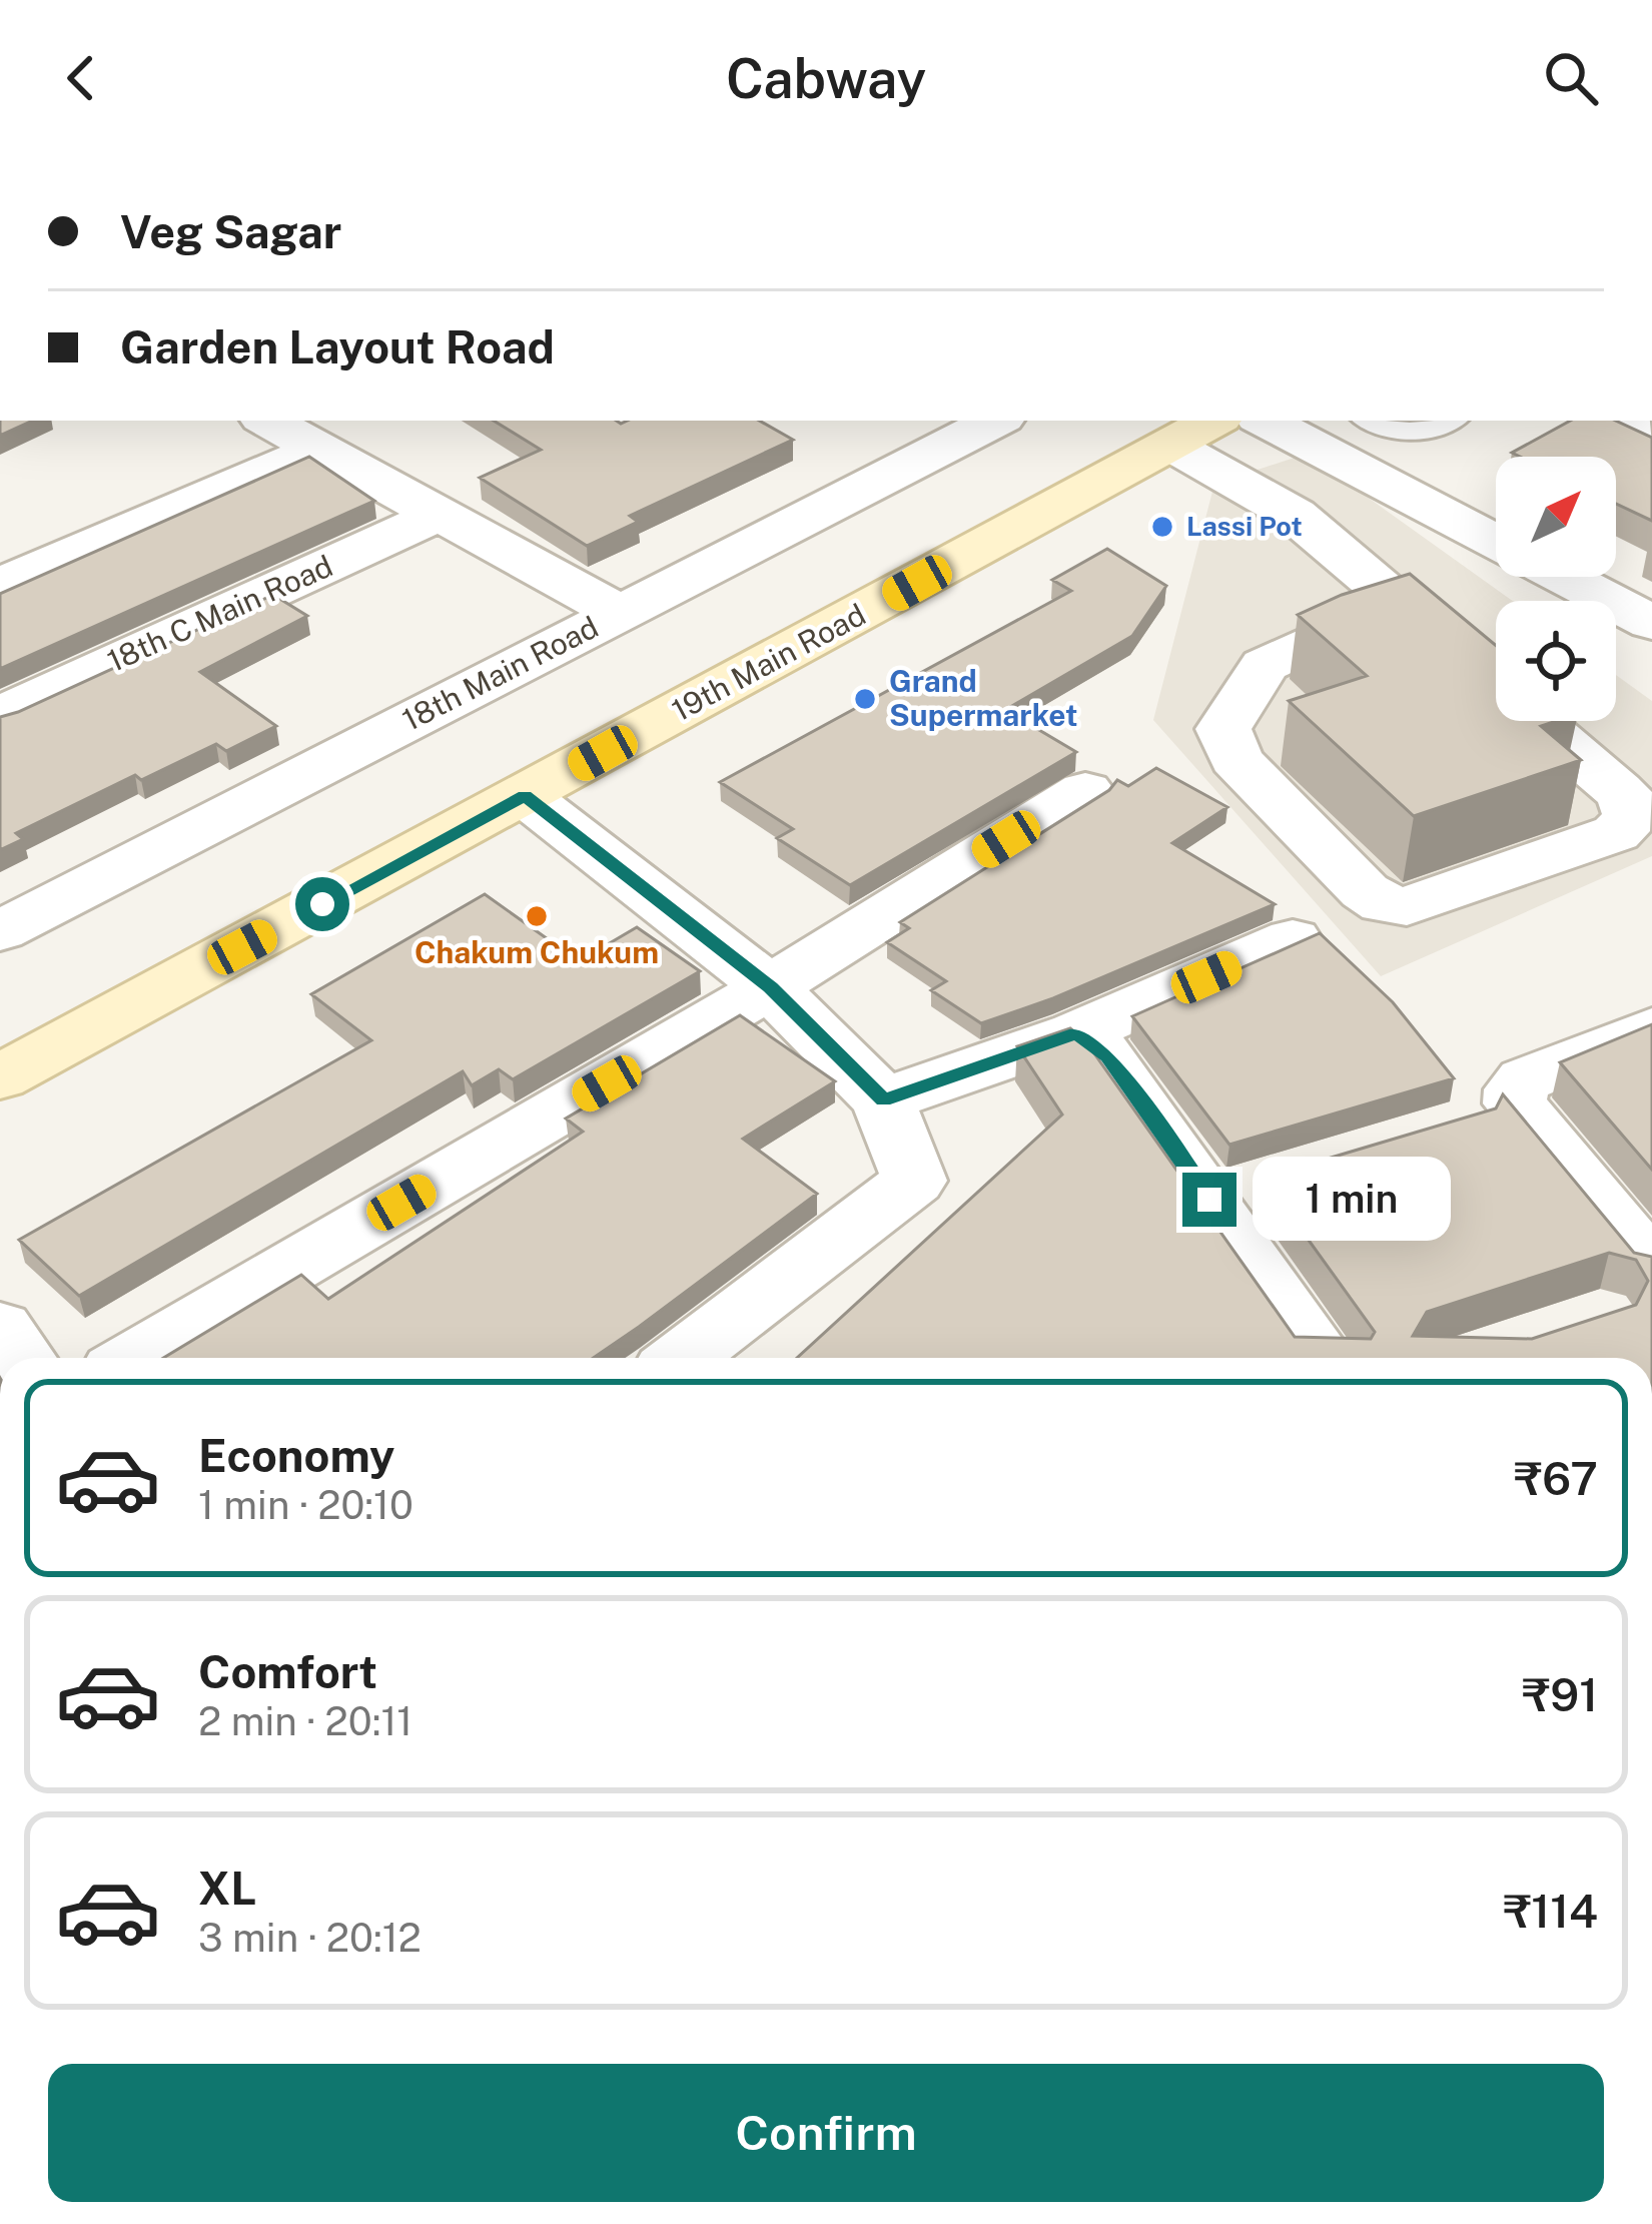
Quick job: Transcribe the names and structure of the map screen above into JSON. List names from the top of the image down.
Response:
{
  "streets": {
    "main road": ["19th Main Road"],
    "street": ["18th C Main Road", "18th Main Road"]
  },
  "places": ["Lassi Pot", "Grand Supermarket", "Chakum Chukum"],
  "north": "top right",
  "page": {
    "header": "Cabway",
    "banner": ["Veg Sagar", "Garden Layout Road"],
    "bubble": "1 min",
    "list": [
      {
        "name": "Economy",
        "note": "1 min · 20:10",
        "value": "₹67"
      },
      {
        "name": "Comfort",
        "note": "2 min · 20:11",
        "value": "₹91"
      },
      {
        "name": "XL",
        "note": "3 min · 20:12",
        "value": "₹114"
      }
    ],
    "buttons": "Confirm"
  }
}
